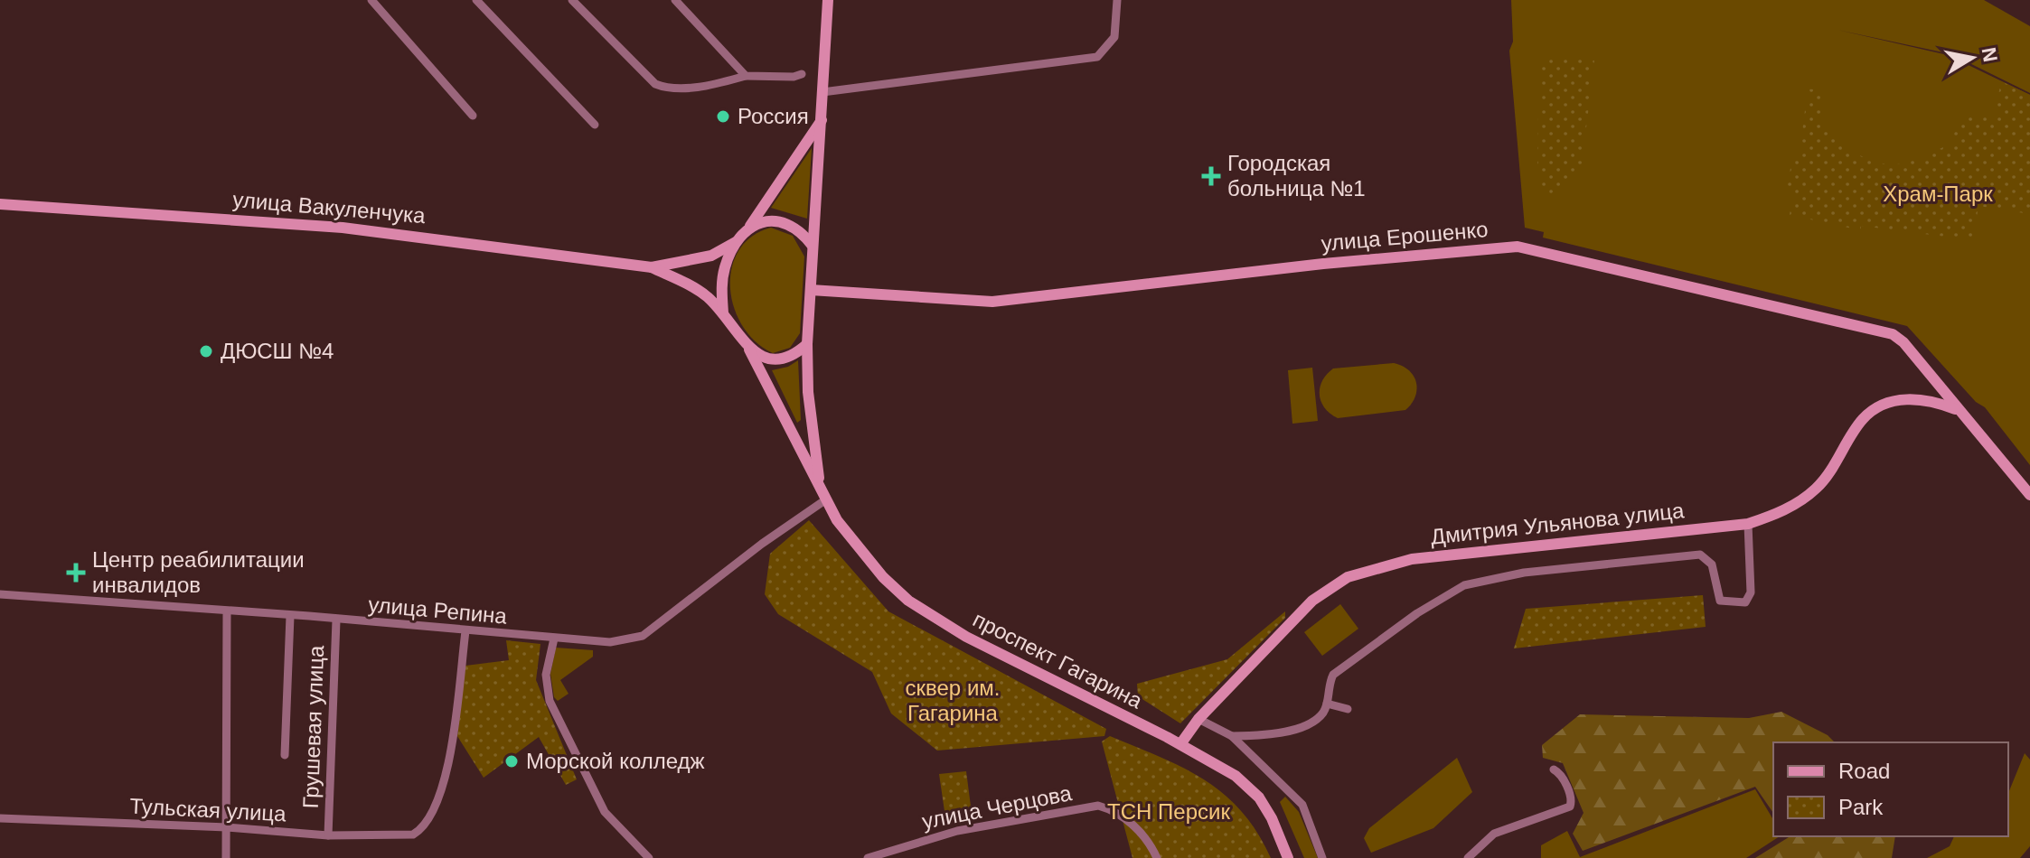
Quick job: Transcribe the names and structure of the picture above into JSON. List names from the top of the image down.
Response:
{
  "streets": {
    "main road": [
      "улица Вакуленчука",
      "улица Ерошенко",
      "Дмитрия Ульянова улица",
      "проспект Гагарина"
    ],
    "street": [
      "улица Репина",
      "Грушевая улица",
      "улица Черцова",
      "Тульская улица"
    ]
  },
  "crossings": [
    ["улица Вакуленчука", "улица Ерошенко"],
    ["улица Вакуленчука", "проспект Гагарина"],
    ["улица Ерошенко", "Дмитрия Ульянова улица"],
    ["улица Ерошенко", "проспект Гагарина"],
    ["Дмитрия Ульянова улица", "проспект Гагарина"],
    ["улица Репина", "проспект Гагарина"],
    ["улица Репина", "Грушевая улица"],
    ["улица Репина", "Тульская улица"],
    ["Грушевая улица", "Тульская улица"]
  ],
  "parks": ["Храм-Парк", "сквер им. Гагарина", "ТСН Персик"],
  "places": {
    "other": ["Россия", "ДЮСШ №4", "Морской колледж"],
    "health": ["Городская больница №1", "Центр реабилитации инвалидов"]
  },
  "legend": ["Road", "Park"],
  "north": "right"
}
